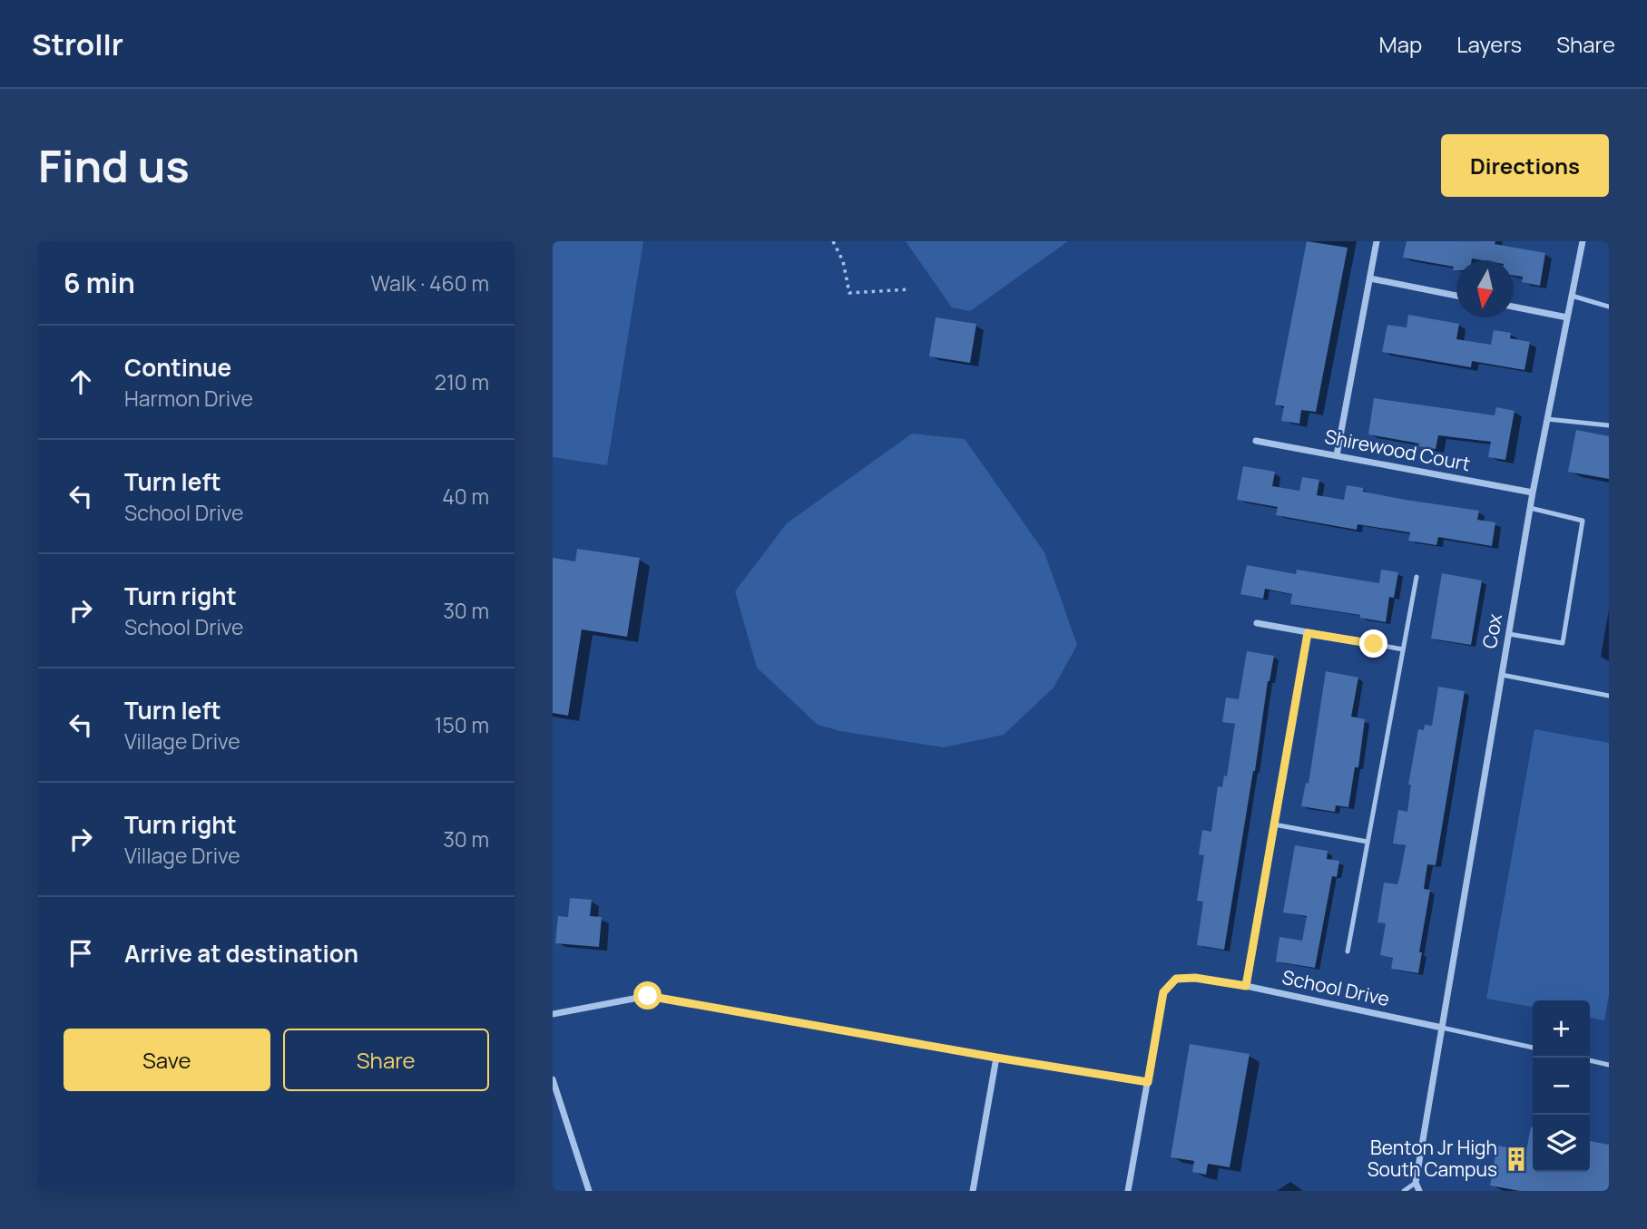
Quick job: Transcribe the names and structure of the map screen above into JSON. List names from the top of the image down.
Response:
{
  "streets": {
    "street": ["Shirewood Court", "Cox", "School Drive"]
  },
  "crossings": [
    ["Shirewood Court", "Cox"],
    ["Cox", "School Drive"]
  ],
  "places": {
    "building": ["Benton Jr High South Campus"]
  },
  "north": "bottom",
  "page": {
    "header": "Strollr",
    "nav": ["Map", "Layers", "Share"],
    "buttons": [
      "Directions",
      ["Save", "Share"]
    ],
    "title": "Find us",
    "heading": ["6 min", "Walk · 460 m"],
    "list": [
      ["Continue", "Harmon Drive", "210 m"],
      ["Turn left", "School Drive", "40 m"],
      ["Turn right", "School Drive", "30 m"],
      ["Turn left", "Village Drive", "150 m"],
      ["Turn right", "Village Drive", "30 m"],
      "Arrive at destination"
    ],
    "map_buttons": ["+", "−"]
  }
}
